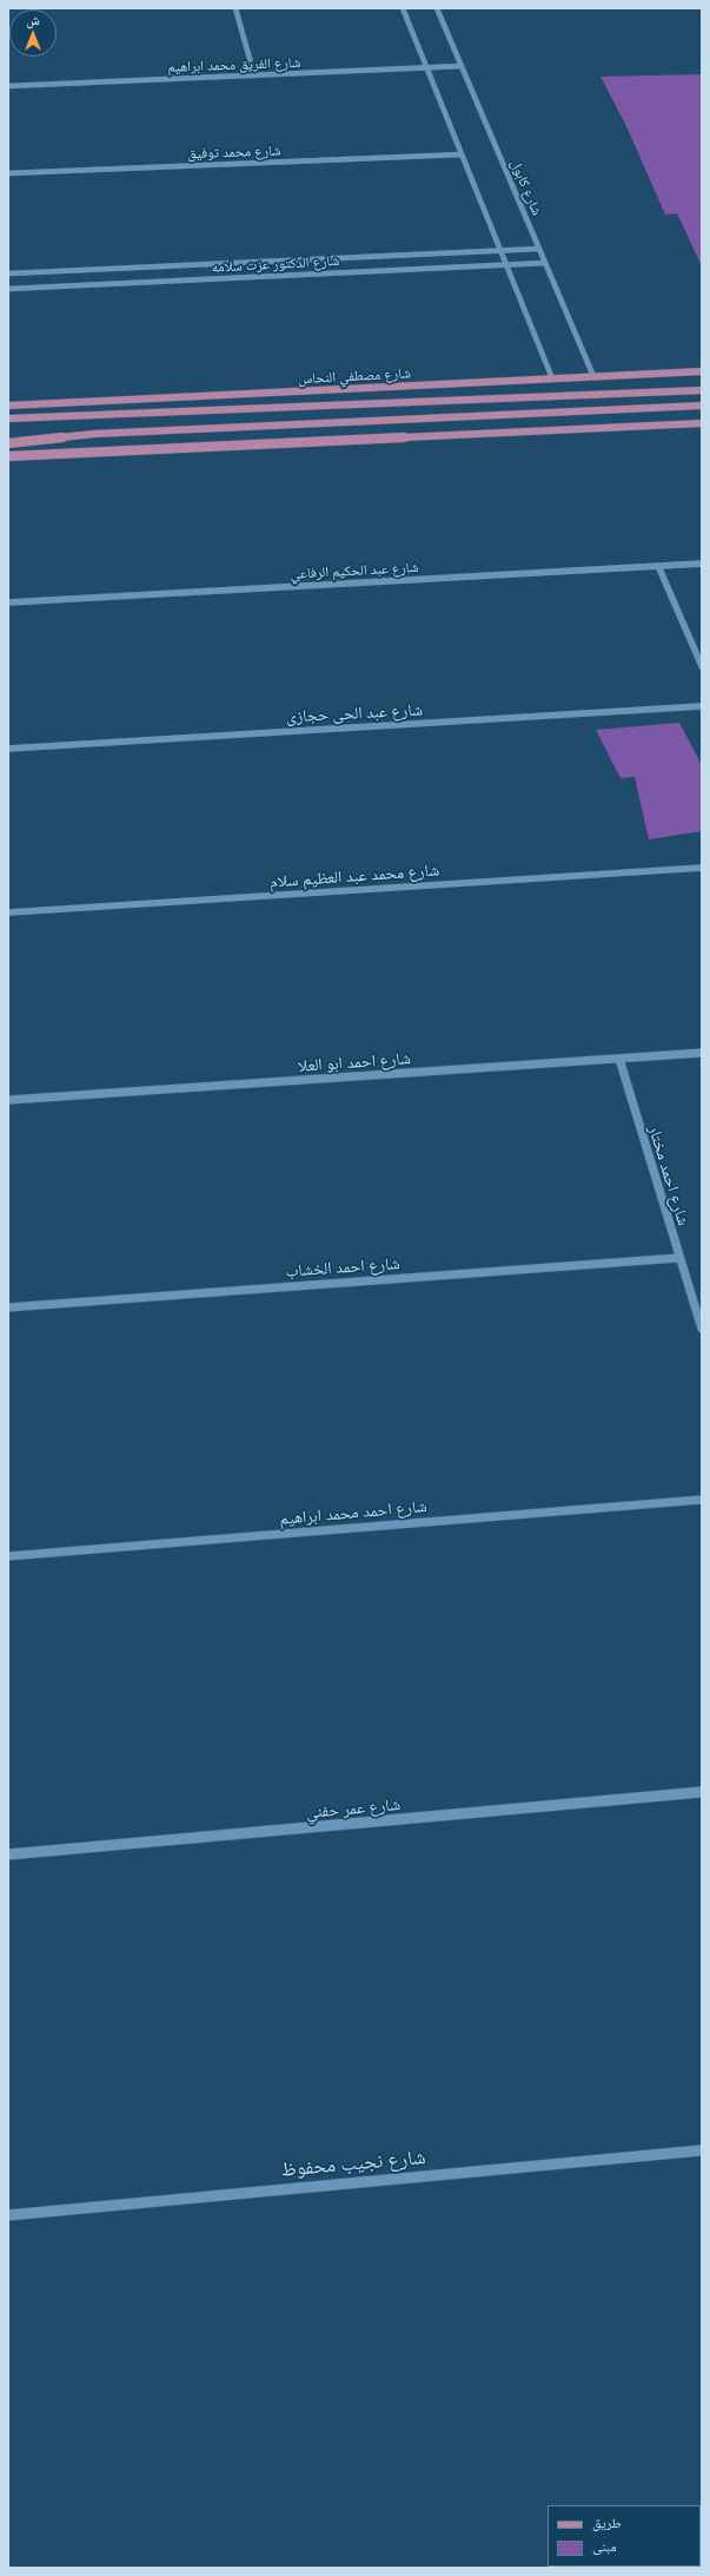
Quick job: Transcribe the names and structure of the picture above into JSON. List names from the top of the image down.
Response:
{
  "streets": {
    "main road": ["شارع مصطفي النحاس"],
    "street": [
      "شارع الفريق محمد ابراهيم",
      "شارع محمد توفيق",
      "شارع كابول",
      "شارع الدكتور عزت سلامه",
      "شارع عبد الحكيم الرفاعي",
      "شارع عبد الحى حجازى",
      "شارع محمد عبد العظيم سلام",
      "شارع احمد ابو العلا",
      "شارع احمد مختار",
      "شارع احمد الخشاب",
      "شارع احمد محمد ابراهيم",
      "شارع عمر حفني",
      "شارع نجيب محفوظ"
    ]
  },
  "crossings": [
    ["شارع الفريق محمد ابراهيم", "شارع كابول"],
    ["شارع كابول", "شارع الدكتور عزت سلامه"],
    ["شارع كابول", "شارع مصطفي النحاس"],
    ["شارع احمد ابو العلا", "شارع احمد مختار"],
    ["شارع احمد مختار", "شارع احمد الخشاب"]
  ],
  "legend": ["طريق", "مبنى"],
  "north": "top"
}
